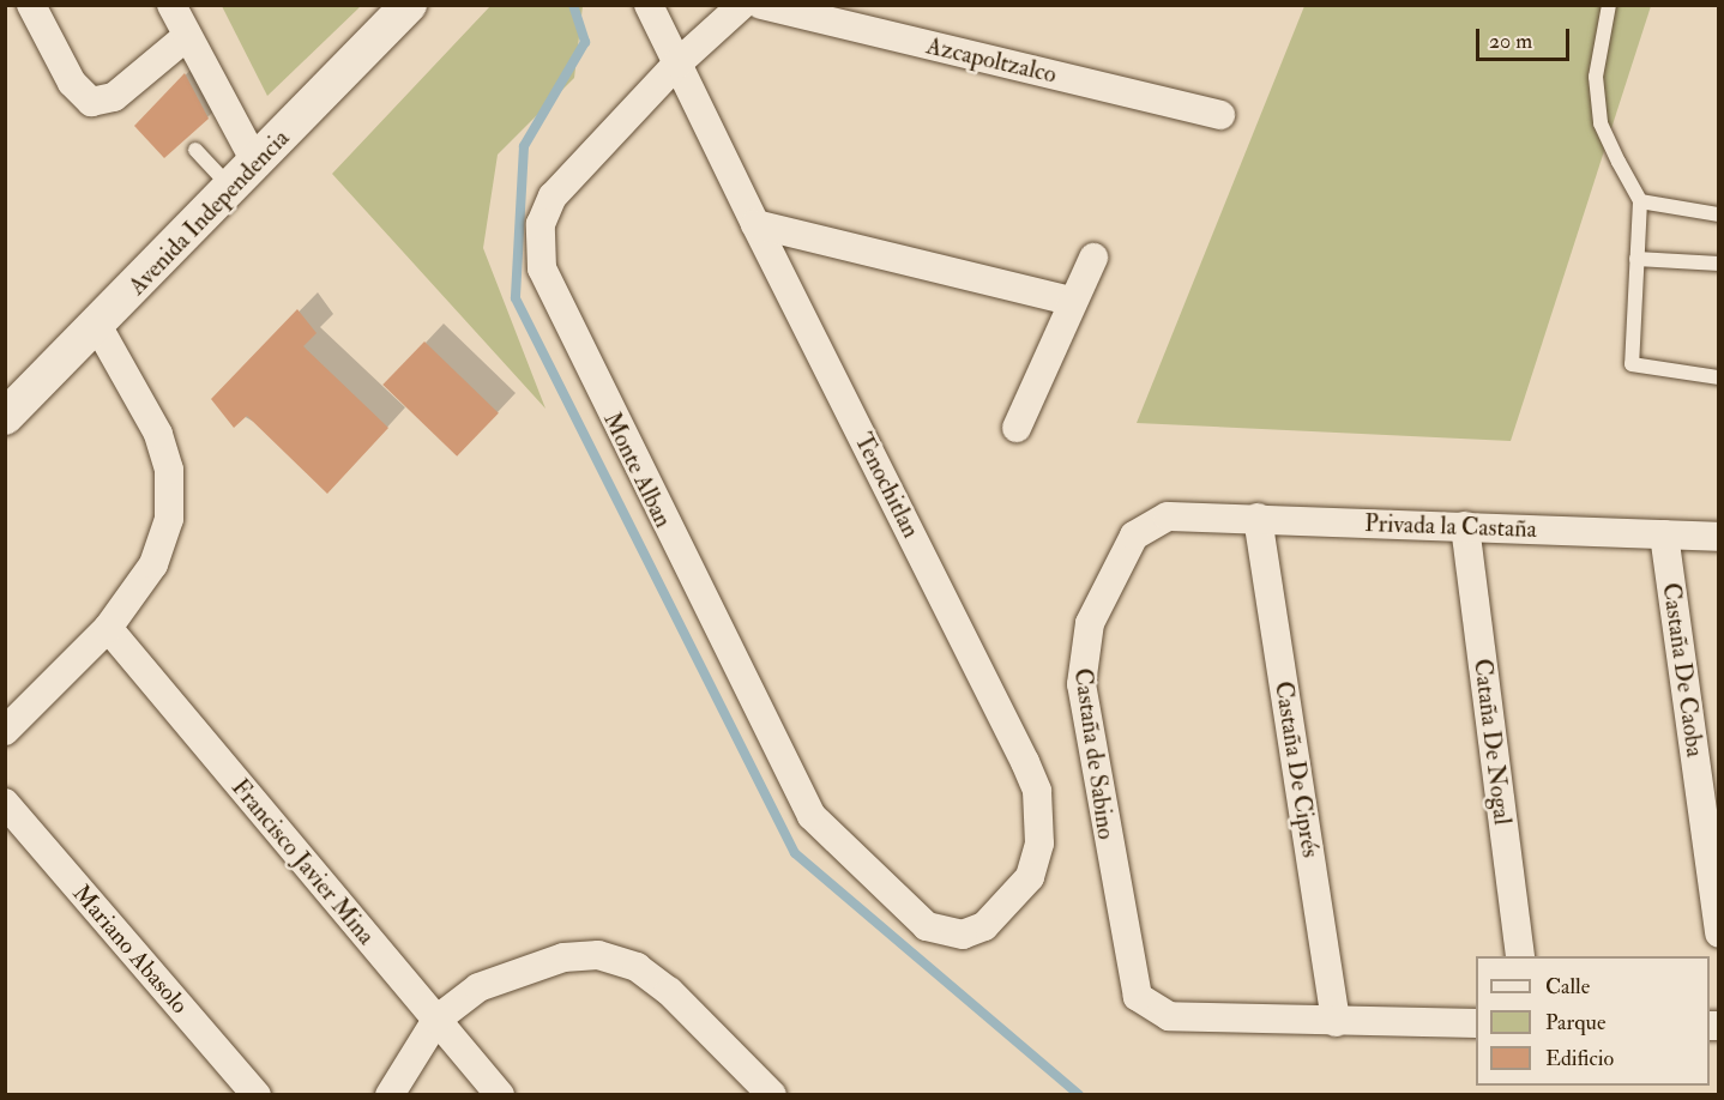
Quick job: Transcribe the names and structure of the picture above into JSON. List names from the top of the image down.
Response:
{
  "streets": {
    "street": [
      "Azcapoltzalco",
      "Avenida Independencia",
      "Monte Alban",
      "Tenochitlan",
      "Privada la Castaña",
      "Castaña De Caoba",
      "Cataña De Nogal",
      "Castaña de Sabino",
      "Castaña De Ciprés",
      "Francisco Javier Mina",
      "Mariano Abasolo"
    ]
  },
  "crossings": [
    ["Monte Alban", "Tenochitlan"],
    ["Privada la Castaña", "Castaña De Caoba"],
    ["Privada la Castaña", "Cataña De Nogal"],
    ["Privada la Castaña", "Castaña de Sabino"],
    ["Privada la Castaña", "Castaña De Ciprés"],
    ["Castaña de Sabino", "Castaña De Ciprés"]
  ],
  "legend": ["Calle", "Parque", "Edificio"],
  "scale_bar": "20 m"
}
